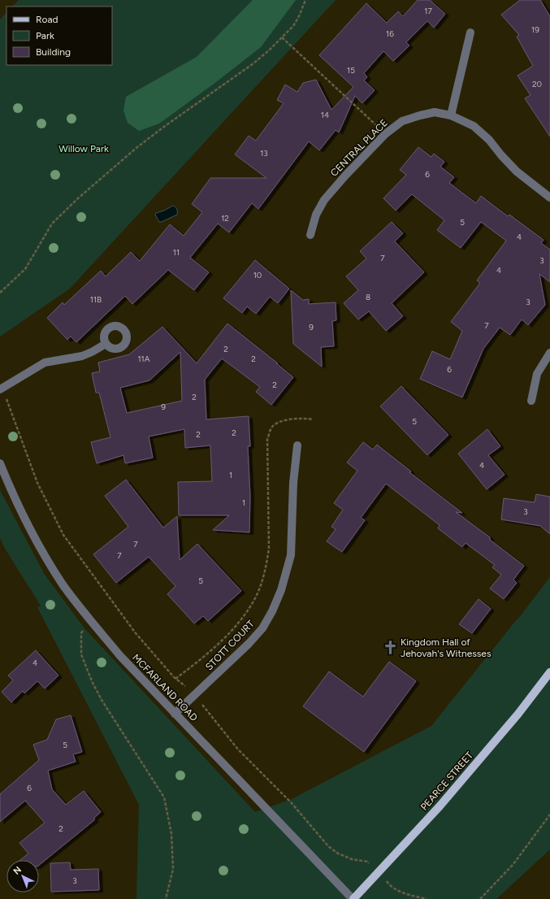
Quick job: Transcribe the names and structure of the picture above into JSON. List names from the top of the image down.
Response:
{
  "streets": {
    "main road": ["PEARCE STREET"],
    "street": ["CENTRAL PLACE", "STOTT COURT", "MCFARLAND ROAD"]
  },
  "crossings": [
    ["STOTT COURT", "MCFARLAND ROAD"],
    ["MCFARLAND ROAD", "PEARCE STREET"]
  ],
  "parks": ["Willow Park"],
  "places": {
    "church": ["Kingdom Hall of Jehovah's Witnesses"]
  },
  "house_numbers": [
    "17",
    "19",
    "16",
    "15",
    "20",
    "14",
    "13",
    "6",
    "12",
    "5",
    "4",
    "11",
    "7",
    "3",
    "4",
    "10",
    "8",
    "11B",
    "3",
    "7",
    "9",
    "2",
    "11A",
    "2",
    "6",
    "2",
    "2",
    "9",
    "5",
    "2",
    "2",
    "4",
    "1",
    "1",
    "3",
    "7",
    "7",
    "5",
    "4",
    "5",
    "6",
    "2",
    "3"
  ],
  "legend": ["Road", "Park", "Building"],
  "north": "top left"
}
